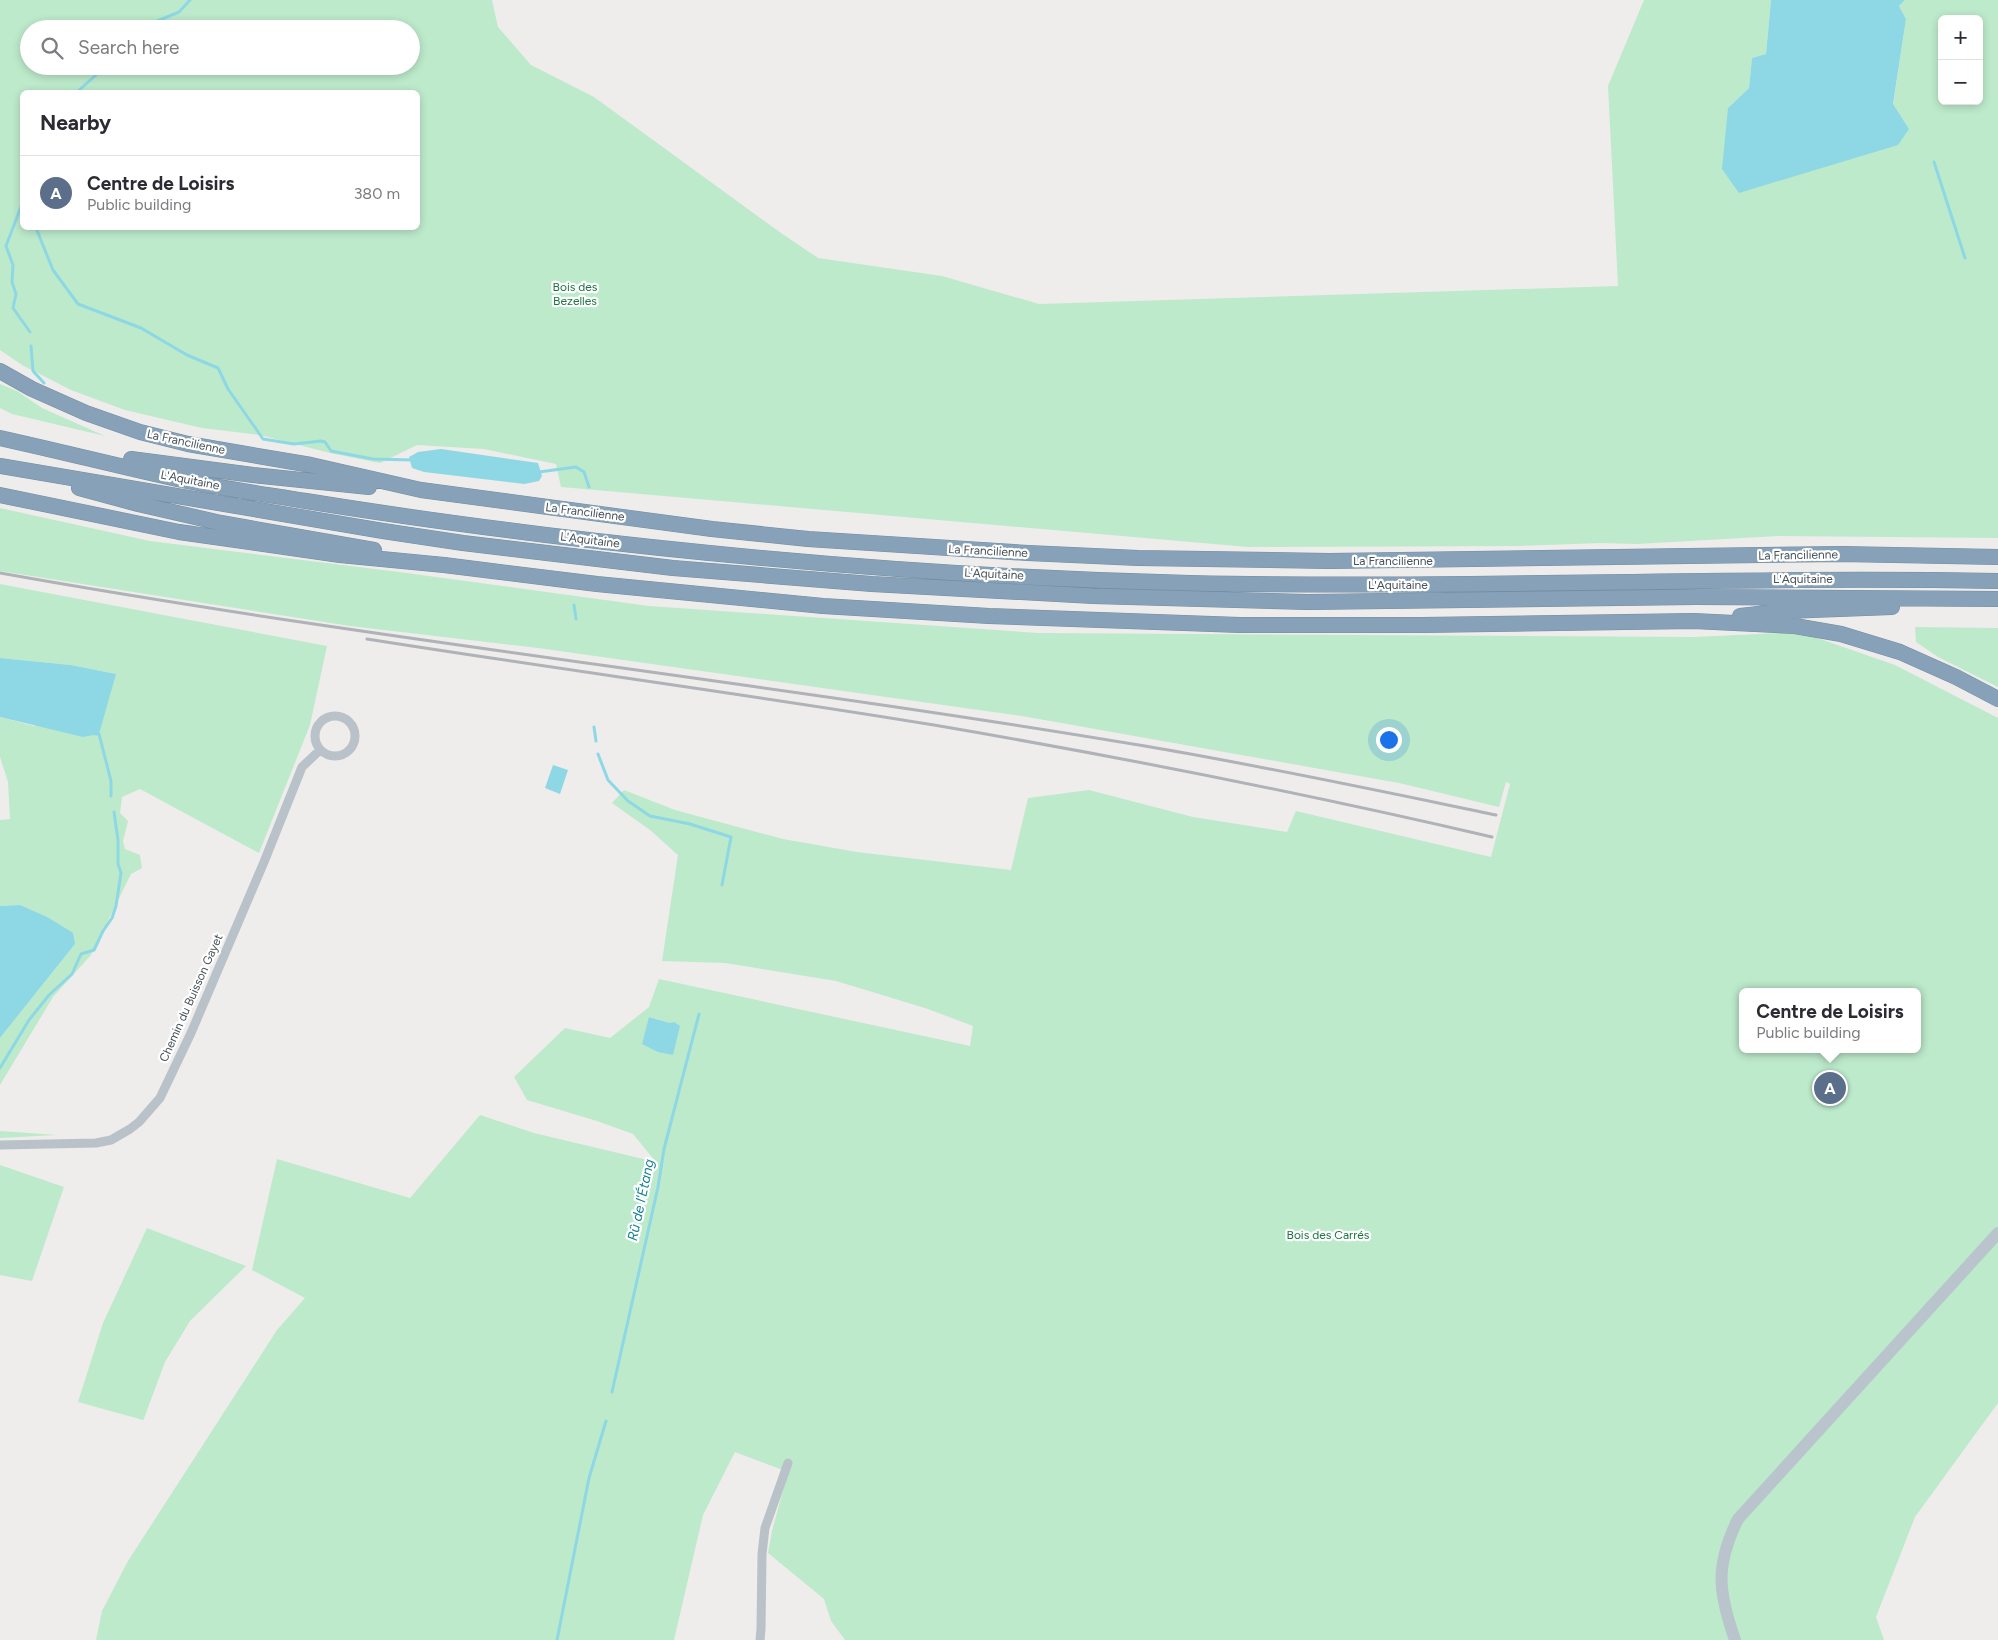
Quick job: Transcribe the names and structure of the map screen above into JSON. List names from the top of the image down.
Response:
{
  "streets": {
    "highway": ["La Francilienne", "L'Aquitaine"],
    "street": ["Chemin du Buisson Gayet"]
  },
  "water": ["Rû de l'Étang"],
  "parks": ["Bois des Bezelles", "Bois des Carrés"],
  "page": {
    "map_buttons": ["+", "−"],
    "search": "Search here",
    "heading": "Nearby",
    "list": [
      {
        "mark": "A",
        "name": "Centre de Loisirs",
        "note": "Public building",
        "value": "380 m"
      }
    ],
    "popup": ["Centre de Loisirs", "Public building"],
    "pins": "A"
  }
}
